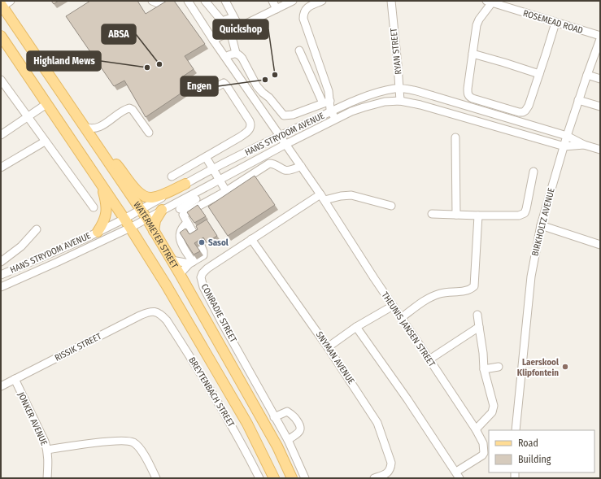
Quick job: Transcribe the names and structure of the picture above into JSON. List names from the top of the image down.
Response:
{
  "streets": {
    "main road": ["WATERMEYER STREET"],
    "street": [
      "ROSEMEAD ROAD",
      "RYAN STREET",
      "HANS STRYDOM AVENUE",
      "BIRKHOLTZ AVENUE",
      "CONRADIE STREET",
      "THEUNIS JANSEN STREET",
      "RISSIK STREET",
      "SNYMAN AVENUE",
      "BREYTENBACH STREET",
      "JONKER AVENUE"
    ]
  },
  "crossings": [
    ["RYAN STREET", "HANS STRYDOM AVENUE"],
    ["HANS STRYDOM AVENUE", "BIRKHOLTZ AVENUE"],
    ["HANS STRYDOM AVENUE", "WATERMEYER STREET"],
    ["HANS STRYDOM AVENUE", "THEUNIS JANSEN STREET"],
    ["CONRADIE STREET", "THEUNIS JANSEN STREET"],
    ["CONRADIE STREET", "SNYMAN AVENUE"],
    ["RISSIK STREET", "BREYTENBACH STREET"],
    ["RISSIK STREET", "JONKER AVENUE"]
  ],
  "places": [
    "ABSA",
    "Highland Mews",
    "Quickshop",
    "Engen",
    "Sasol",
    "Laerskool Klipfontein"
  ],
  "legend": ["Road", "Building"]
}
